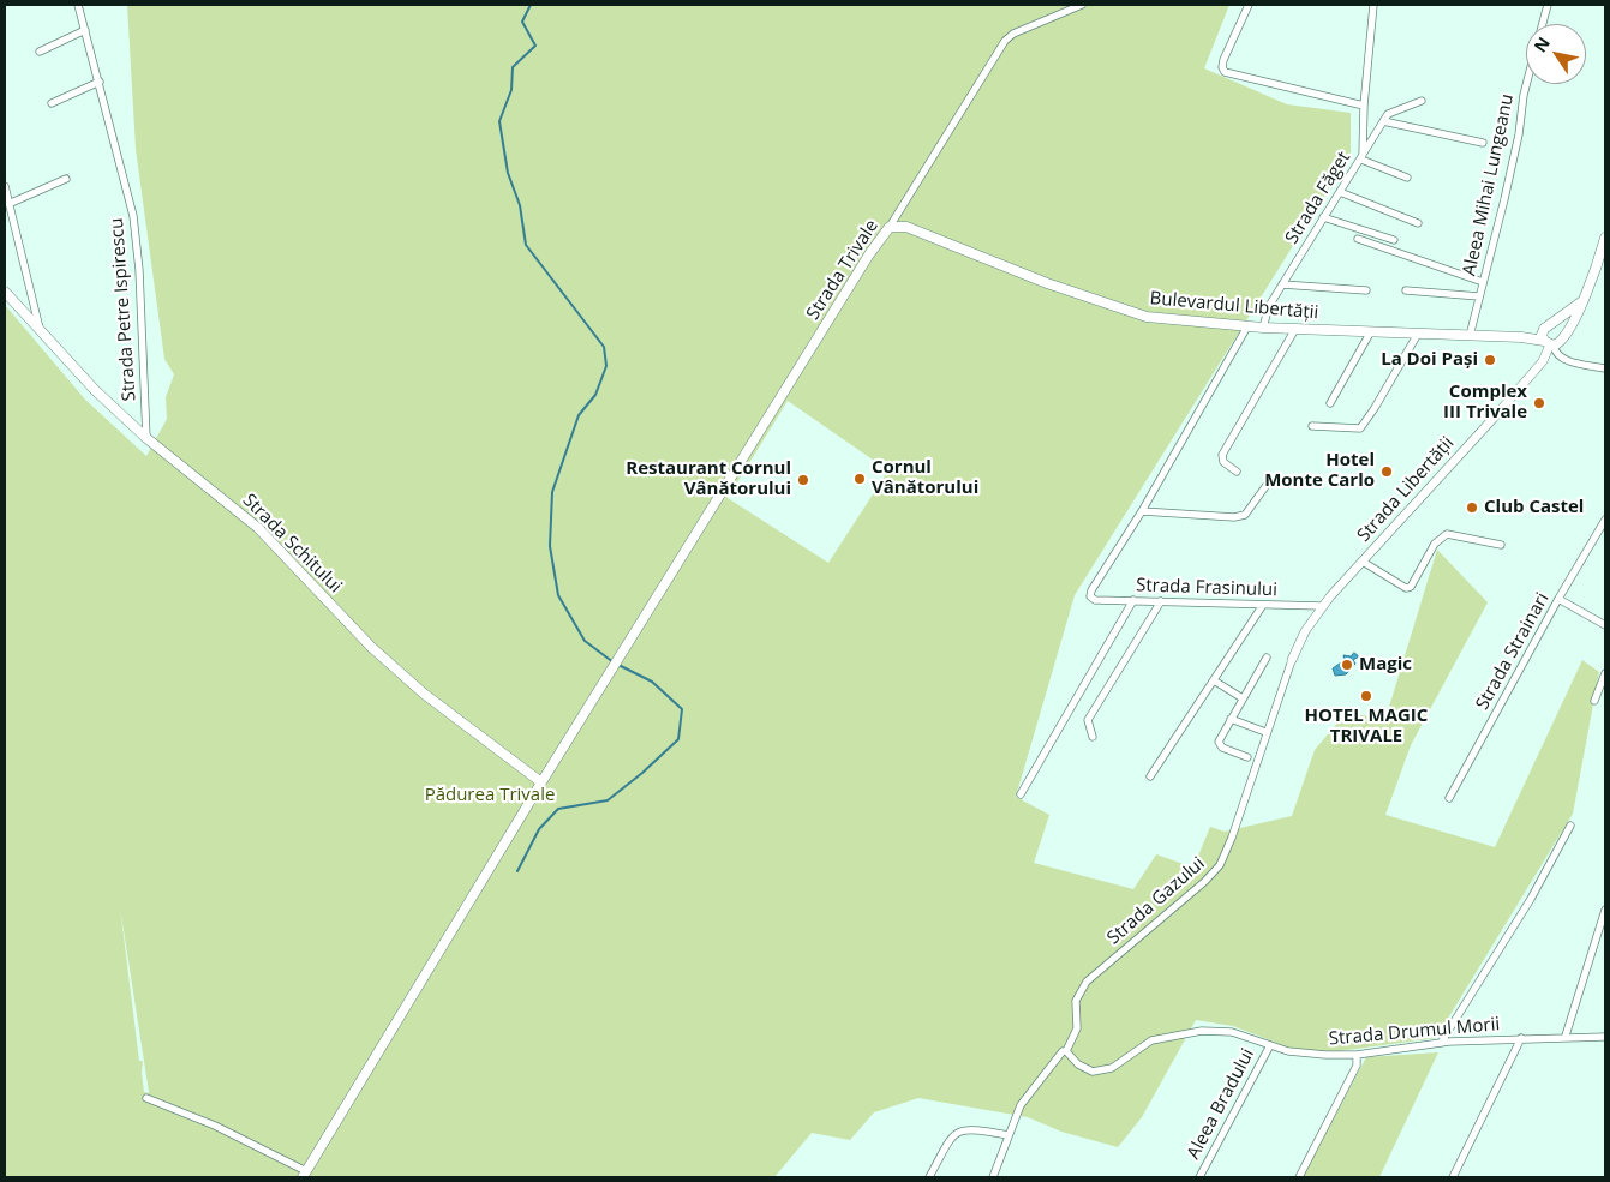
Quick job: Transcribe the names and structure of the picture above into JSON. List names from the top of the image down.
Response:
{
  "streets": {
    "main road": ["Strada Trivale", "Bulevardul Libertății", "Strada Schitului"],
    "street": [
      "Aleea Mihai Lungeanu",
      "Strada Făget",
      "Strada Petre Ispirescu",
      "Strada Libertății",
      "Strada Frasinului",
      "Strada Strainari",
      "Strada Gazului",
      "Strada Drumul Morii",
      "Aleea Bradului"
    ]
  },
  "crossings": [
    ["Aleea Mihai Lungeanu", "Bulevardul Libertății"],
    ["Strada Făget", "Bulevardul Libertății"],
    ["Strada Trivale", "Bulevardul Libertății"],
    ["Strada Trivale", "Strada Schitului"],
    ["Bulevardul Libertății", "Strada Libertății"],
    ["Strada Petre Ispirescu", "Strada Schitului"],
    ["Strada Libertății", "Strada Frasinului"],
    ["Strada Libertății", "Strada Gazului"],
    ["Strada Gazului", "Strada Drumul Morii"],
    ["Strada Drumul Morii", "Aleea Bradului"]
  ],
  "parks": ["Pădurea Trivale"],
  "places": [
    "La Doi Pași",
    "Complex III Trivale",
    "Hotel Monte Carlo",
    "Cornul Vânătorului",
    "Restaurant Cornul Vânătorului",
    "Club Castel",
    "Magic",
    "HOTEL MAGIC TRIVALE"
  ],
  "north": "top left"
}
